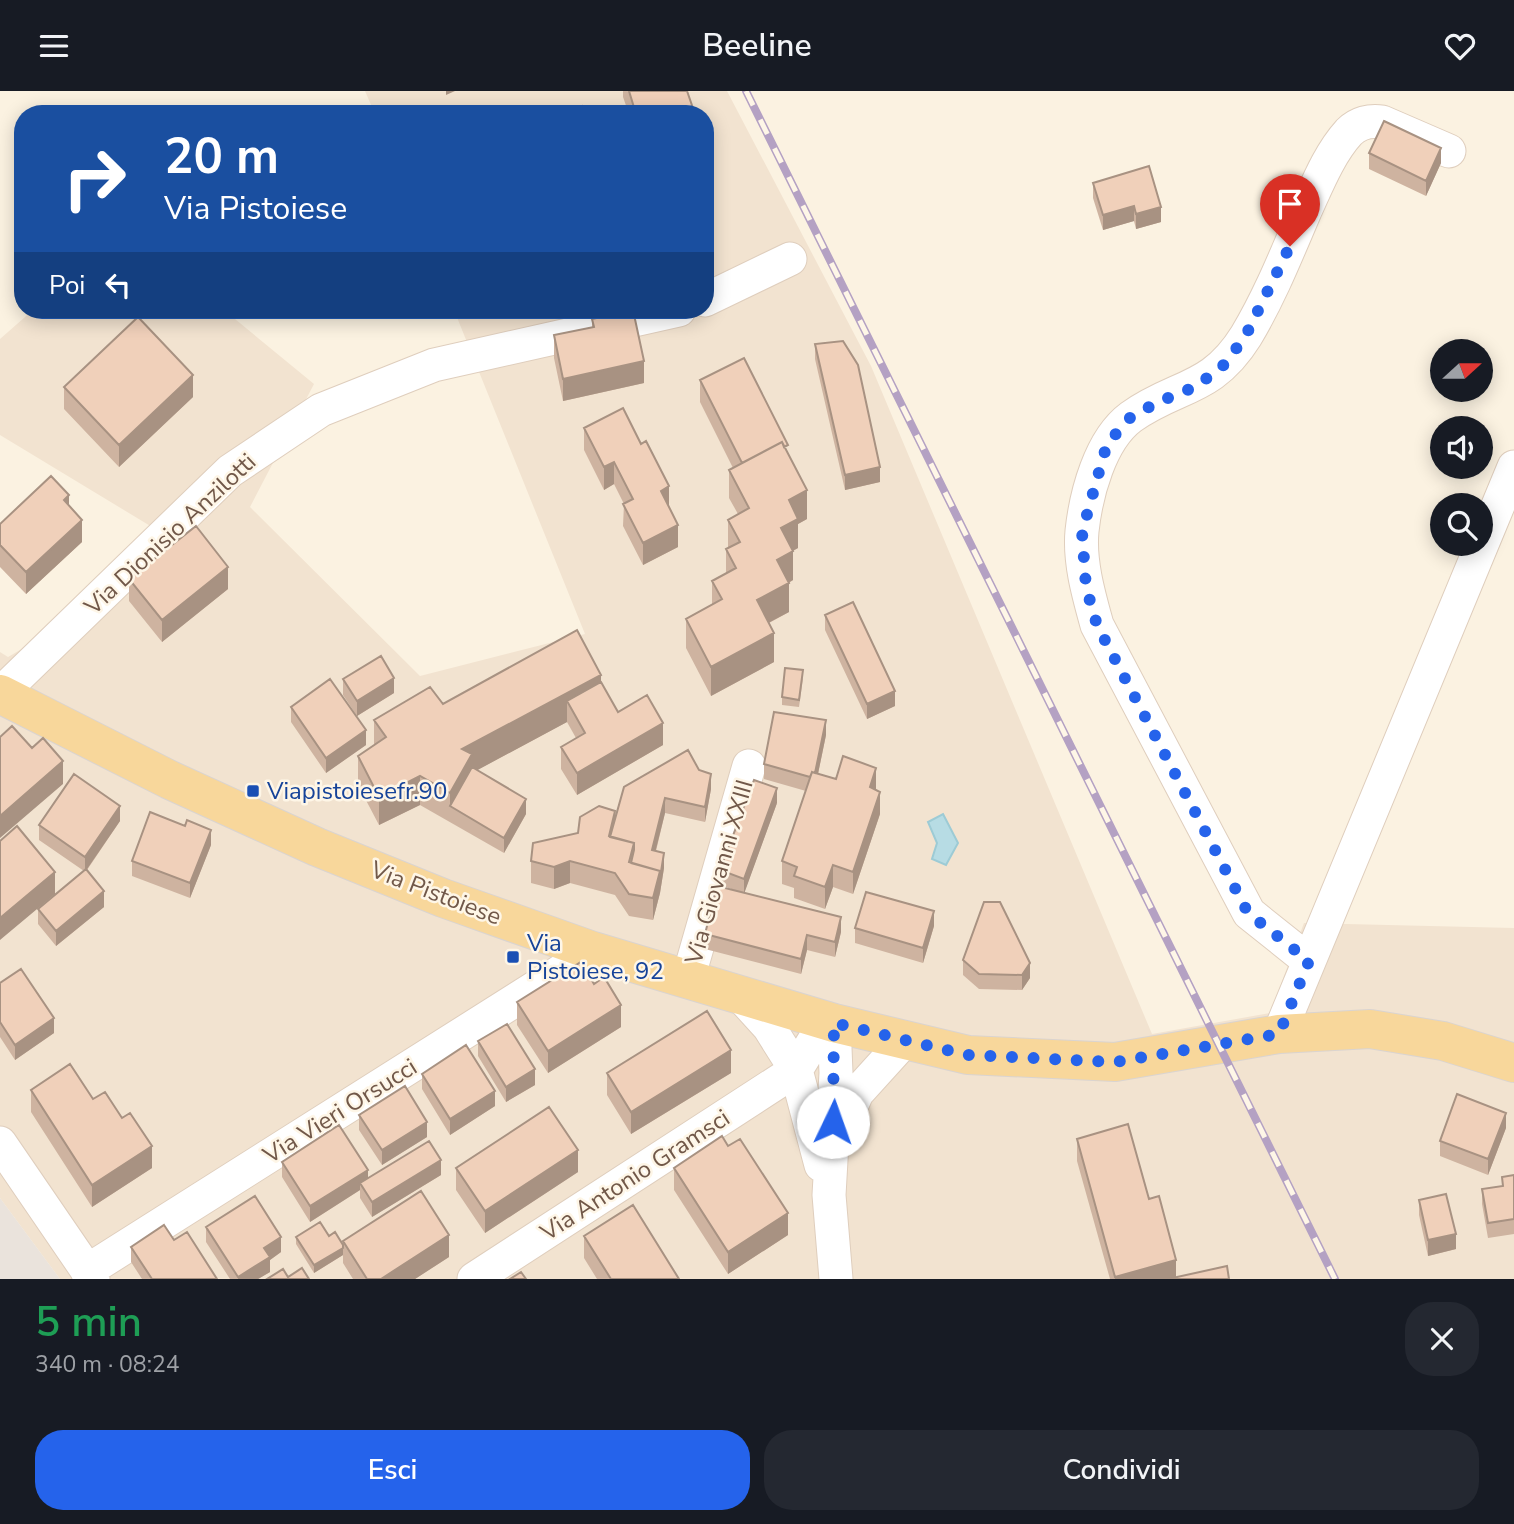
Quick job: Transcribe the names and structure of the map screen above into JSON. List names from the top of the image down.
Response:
{
  "streets": {
    "main road": ["Via Pistoiese"],
    "street": [
      "Via Dionisio Anzilotti",
      "Via Giovanni XXIII",
      "Via Vieri Orsucci",
      "Via Antonio Gramsci"
    ]
  },
  "crossings": [
    ["Via Dionisio Anzilotti", "Via Pistoiese"],
    ["Via Giovanni XXIII", "Via Pistoiese"],
    ["Via Pistoiese", "Via Vieri Orsucci"]
  ],
  "places": {
    "transit": ["Viapistoiesefr.90", "Via Pistoiese, 92"]
  },
  "north": "right",
  "page": {
    "header": "Beeline",
    "turn": ["20 m", "Via Pistoiese"],
    "then": "Poi",
    "heading": ["5 min", "340 m · 08:24"],
    "buttons": ["Esci", "Condividi"]
  }
}
